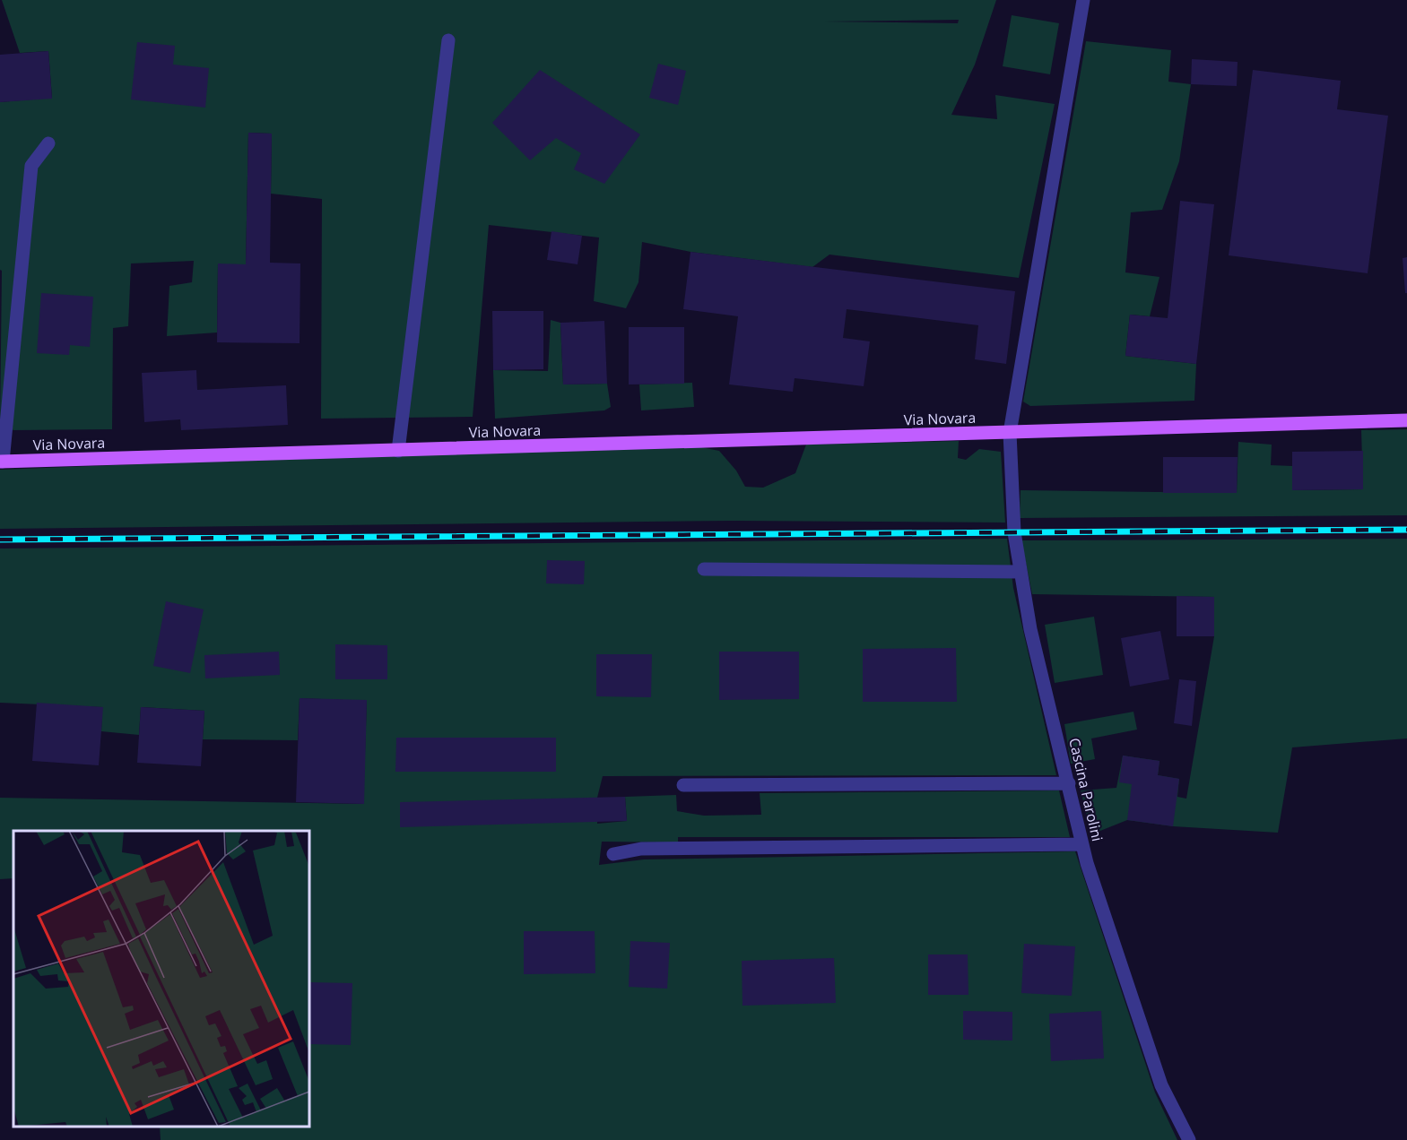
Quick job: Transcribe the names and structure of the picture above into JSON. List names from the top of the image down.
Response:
{
  "streets": {
    "main road": ["Via Novara"],
    "street": ["Cascina Parolini"]
  },
  "crossings": [
    ["Via Novara", "Cascina Parolini"]
  ]
}
